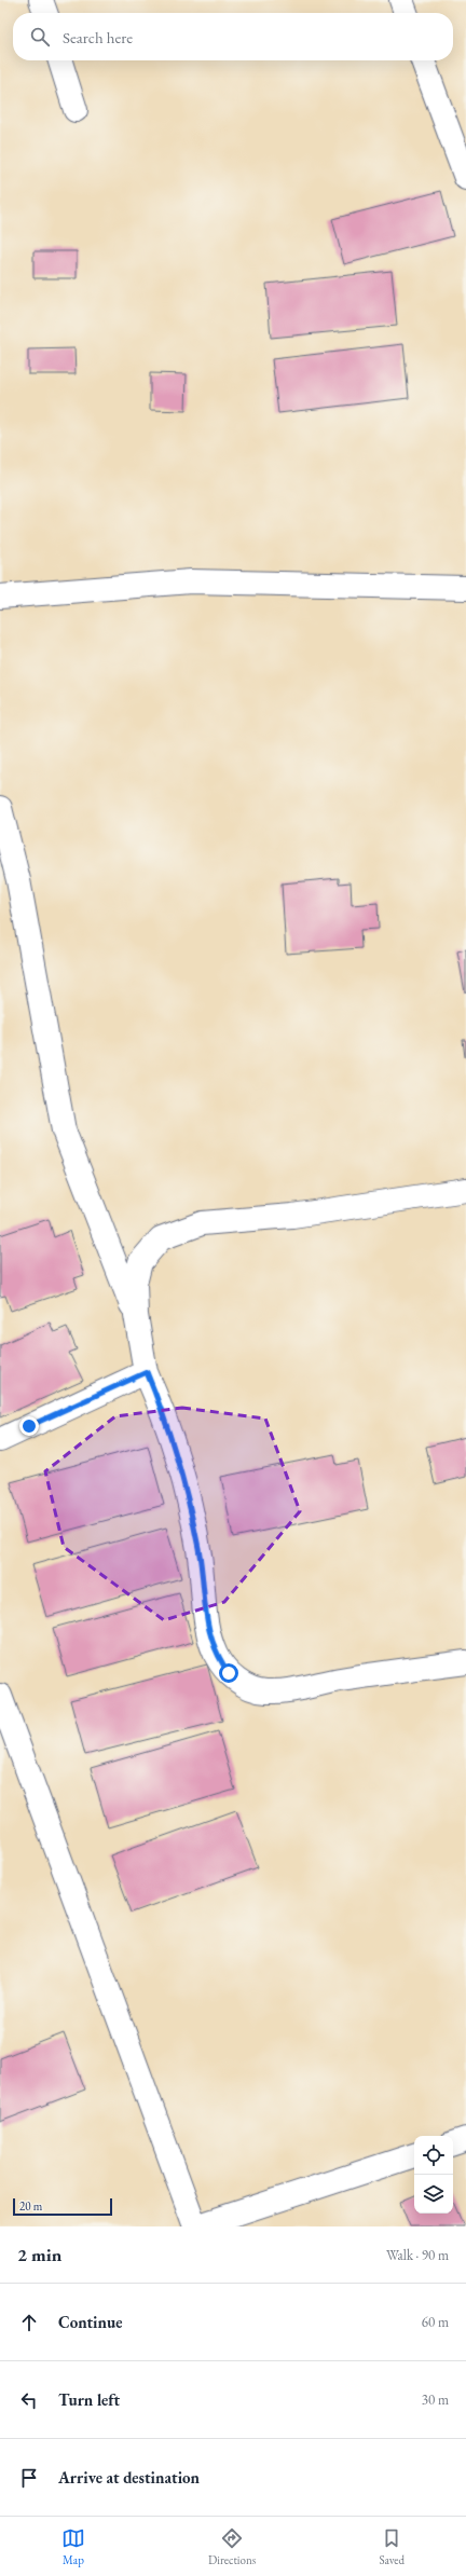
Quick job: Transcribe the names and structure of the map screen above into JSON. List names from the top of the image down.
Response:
{
  "scale_bar": "20 m",
  "page": {
    "search": "Search here",
    "scale": "20 m",
    "heading": ["2 min", "Walk · 90 m"],
    "list": [
      ["Continue", "60 m"],
      ["Turn left", "30 m"],
      "Arrive at destination"
    ],
    "nav": ["Map", "Directions", "Saved"]
  }
}
